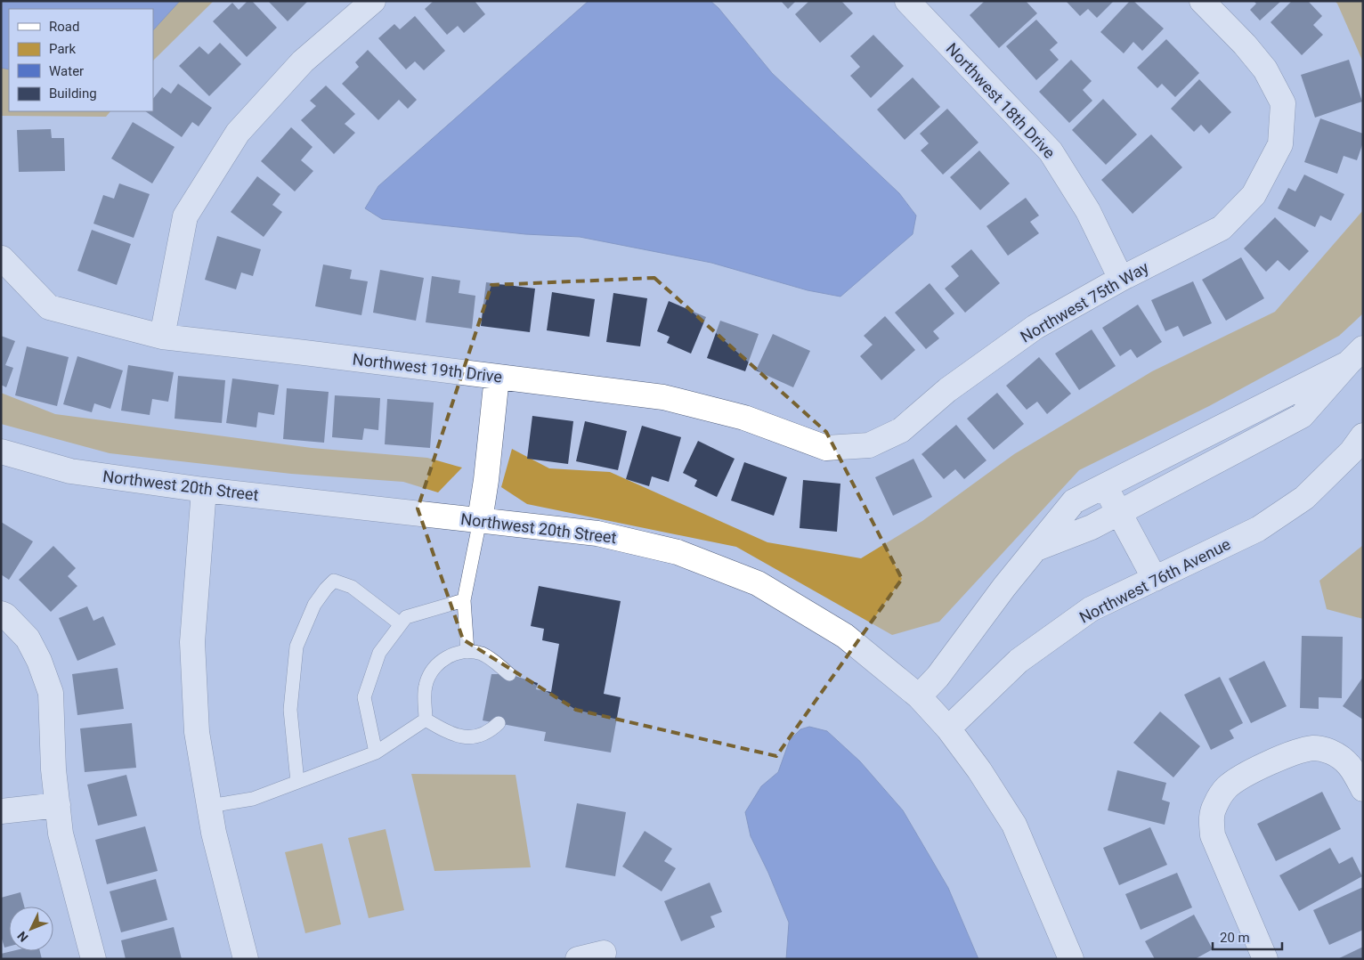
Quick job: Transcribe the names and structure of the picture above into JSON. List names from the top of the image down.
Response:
{
  "streets": {
    "street": [
      "Northwest 18th Drive",
      "Northwest 75th Way",
      "Northwest 19th Drive",
      "Northwest 20th Street",
      "Northwest 76th Avenue"
    ]
  },
  "crossings": [
    ["Northwest 18th Drive", "Northwest 75th Way"],
    ["Northwest 75th Way", "Northwest 19th Drive"],
    ["Northwest 20th Street", "Northwest 76th Avenue"]
  ],
  "legend": [
    "Road",
    "Park",
    "Water",
    "Building"
  ],
  "scale_bar": "20 m",
  "north": "bottom left"
}
